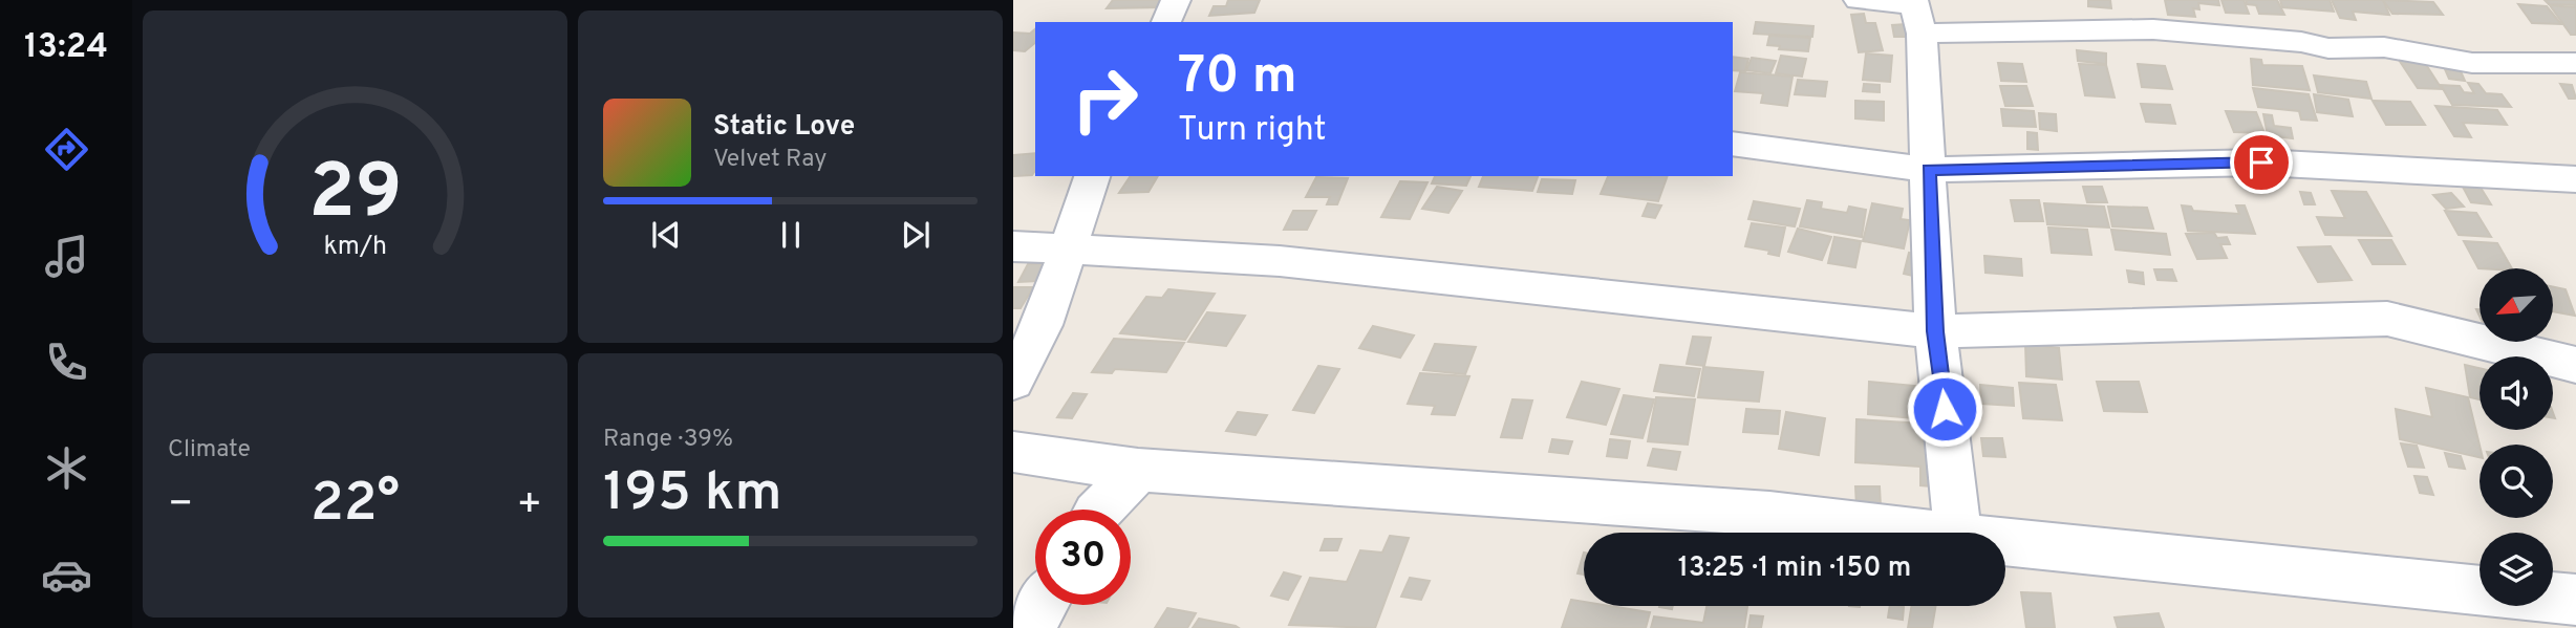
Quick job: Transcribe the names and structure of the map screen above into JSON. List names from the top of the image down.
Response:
{
  "north": "bottom left",
  "page": {
    "tabs": "13:24",
    "turn": ["70 m", "Turn right"],
    "song": ["Static Love", "Velvet Ray"],
    "tile": [
      "Climate",
      ["Range · 39%", "195 km"]
    ],
    "heat": ["−", "22°", "+"],
    "limit": "30",
    "trip": "13:25 · 1 min · 150 m",
    "gauge": ["29", "km/h"]
  }
}
